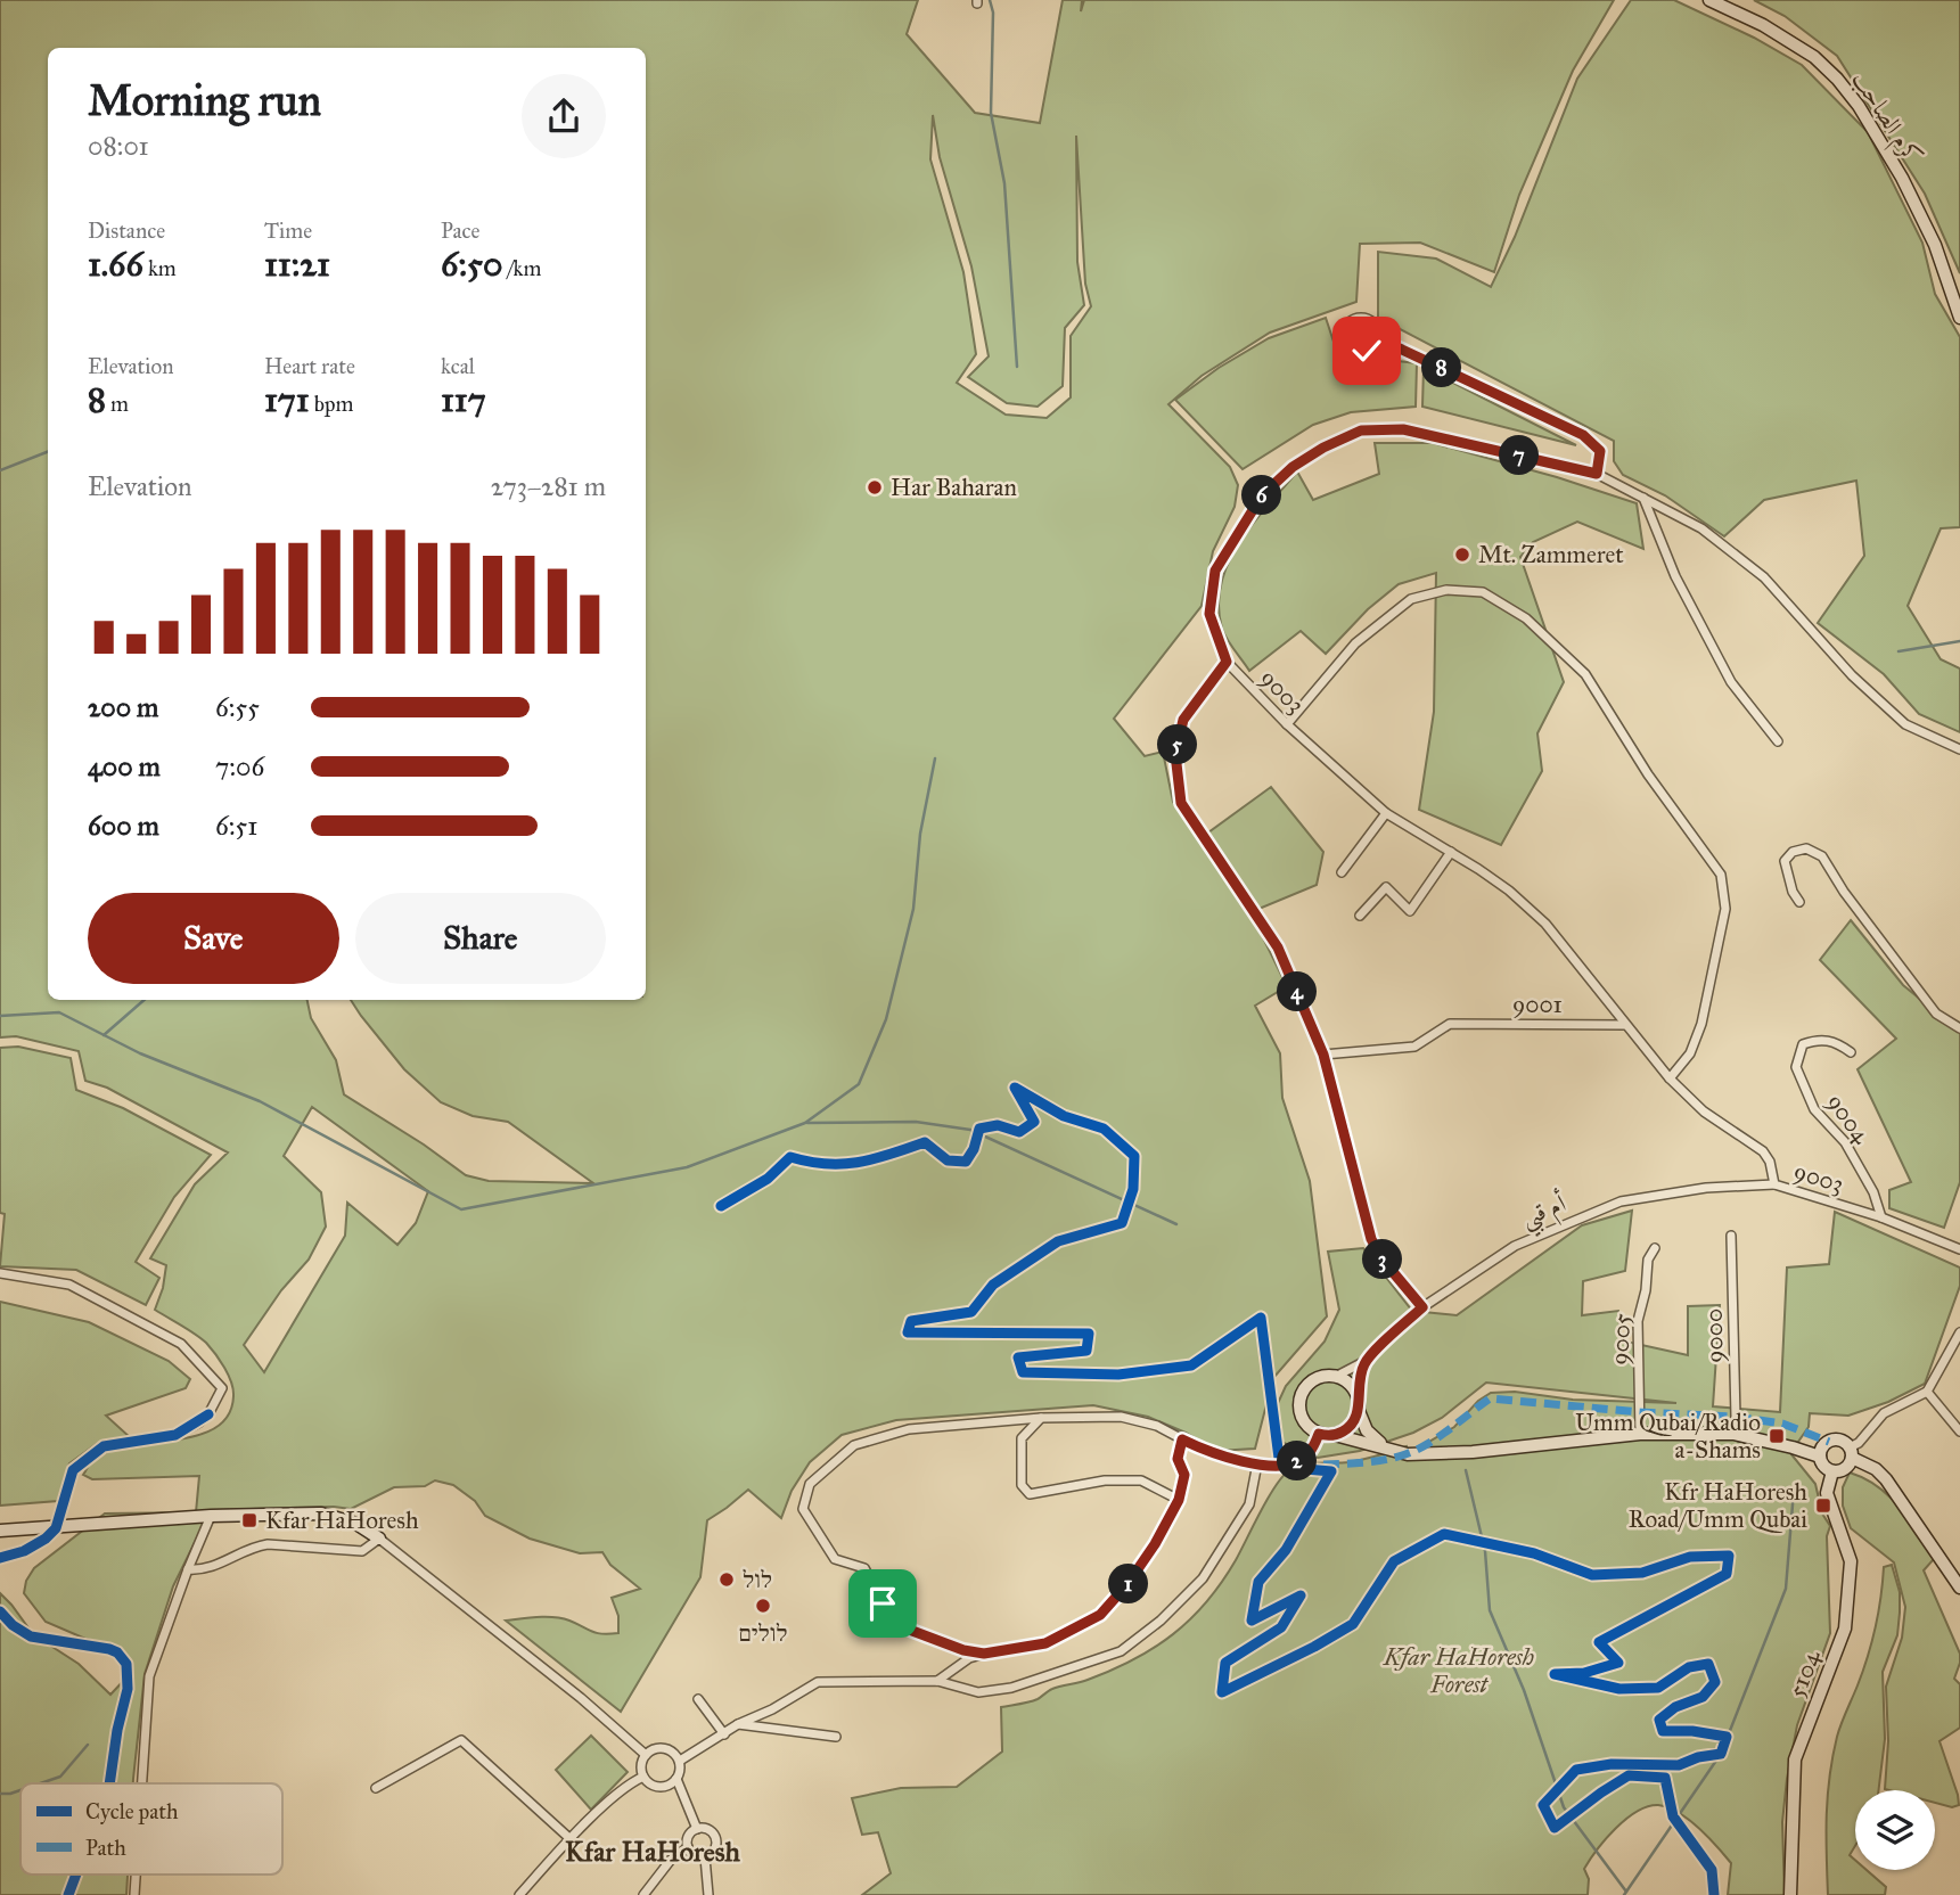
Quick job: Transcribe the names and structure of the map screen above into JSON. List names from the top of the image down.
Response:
{
  "streets": {
    "street": [
      "كرم الصاحب",
      "9003",
      "9001",
      "9004",
      "أم قبي",
      "9000",
      "9005",
      "5104"
    ]
  },
  "crossings": [
    ["9003", "9001"],
    ["9003", "9004"],
    ["9003", "أم قبي"]
  ],
  "districts": ["Kfar HaHoresh"],
  "parks": ["Kfar HaHoresh Forest"],
  "places": {
    "other": [
      "Har Baharan",
      "Mt. Zammeret",
      "לול",
      "לולים"
    ],
    "transit": ["Umm Qubai/Radio a-Shams", "Kfr HaHoresh Road/Umm Qubai", "Kfar HaHoresh"]
  },
  "legend": ["Cycle path", "Path"],
  "page": {
    "heading": ["Morning run", "08:01"],
    "stats": [
      ["Distance", "1.66 km"],
      ["Time", "11:21"],
      ["Pace", "6:50 /km"],
      ["Elevation", "8 m"],
      ["Heart rate", "171 bpm"],
      ["kcal", "117"]
    ],
    "pins": [
      "8",
      "7",
      "6",
      "5",
      "4",
      "3",
      "2",
      "1"
    ],
    "chart": ["Elevation", "273–281 m"],
    "list": [
      {
        "name": "200 m",
        "note": "6:55"
      },
      {
        "name": "400 m",
        "note": "7:06"
      },
      {
        "name": "600 m",
        "note": "6:51"
      }
    ],
    "buttons": ["Save", "Share"]
  }
}
